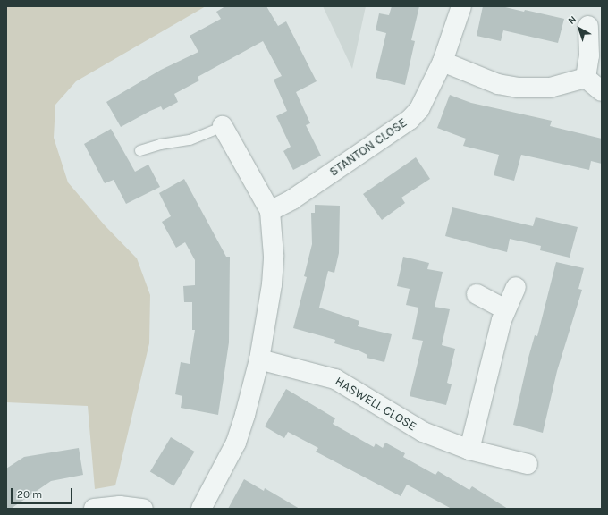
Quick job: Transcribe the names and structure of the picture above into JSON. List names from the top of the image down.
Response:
{
  "streets": {
    "street": ["STANTON CLOSE", "HASWELL CLOSE"]
  },
  "scale_bar": "20 m",
  "north": "top left"
}
